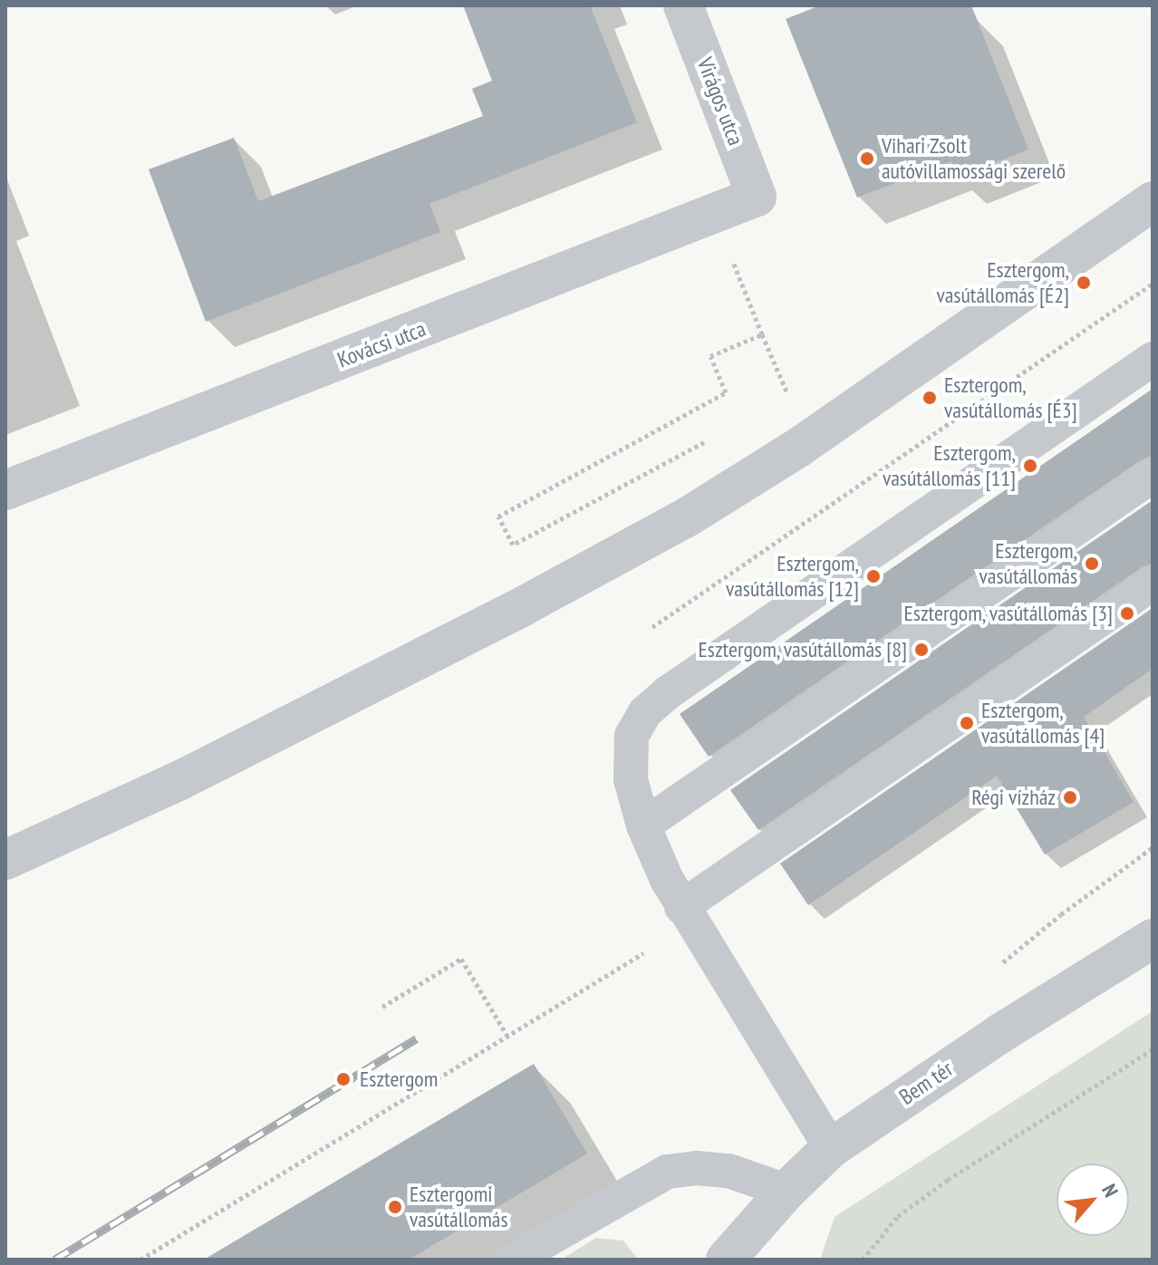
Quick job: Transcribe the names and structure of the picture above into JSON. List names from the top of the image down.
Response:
{
  "streets": {
    "street": ["Virágos utca", "Kovácsi utca", "Bem tér"]
  },
  "crossings": [
    ["Virágos utca", "Kovácsi utca"]
  ],
  "places": [
    "Vihari Zsolt autóvillamossági szerelő",
    "Esztergom, vasútállomás [É2]",
    "Esztergom, vasútállomás [É3]",
    "Esztergom, vasútállomás [11]",
    "Esztergom, vasútállomás",
    "Esztergom, vasútállomás [12]",
    "Esztergom, vasútállomás [3]",
    "Esztergom, vasútállomás [8]",
    "Esztergom, vasútállomás [4]",
    "Régi vízház",
    "Esztergom",
    "Esztergomi vasútállomás"
  ],
  "north": "top right"
}
